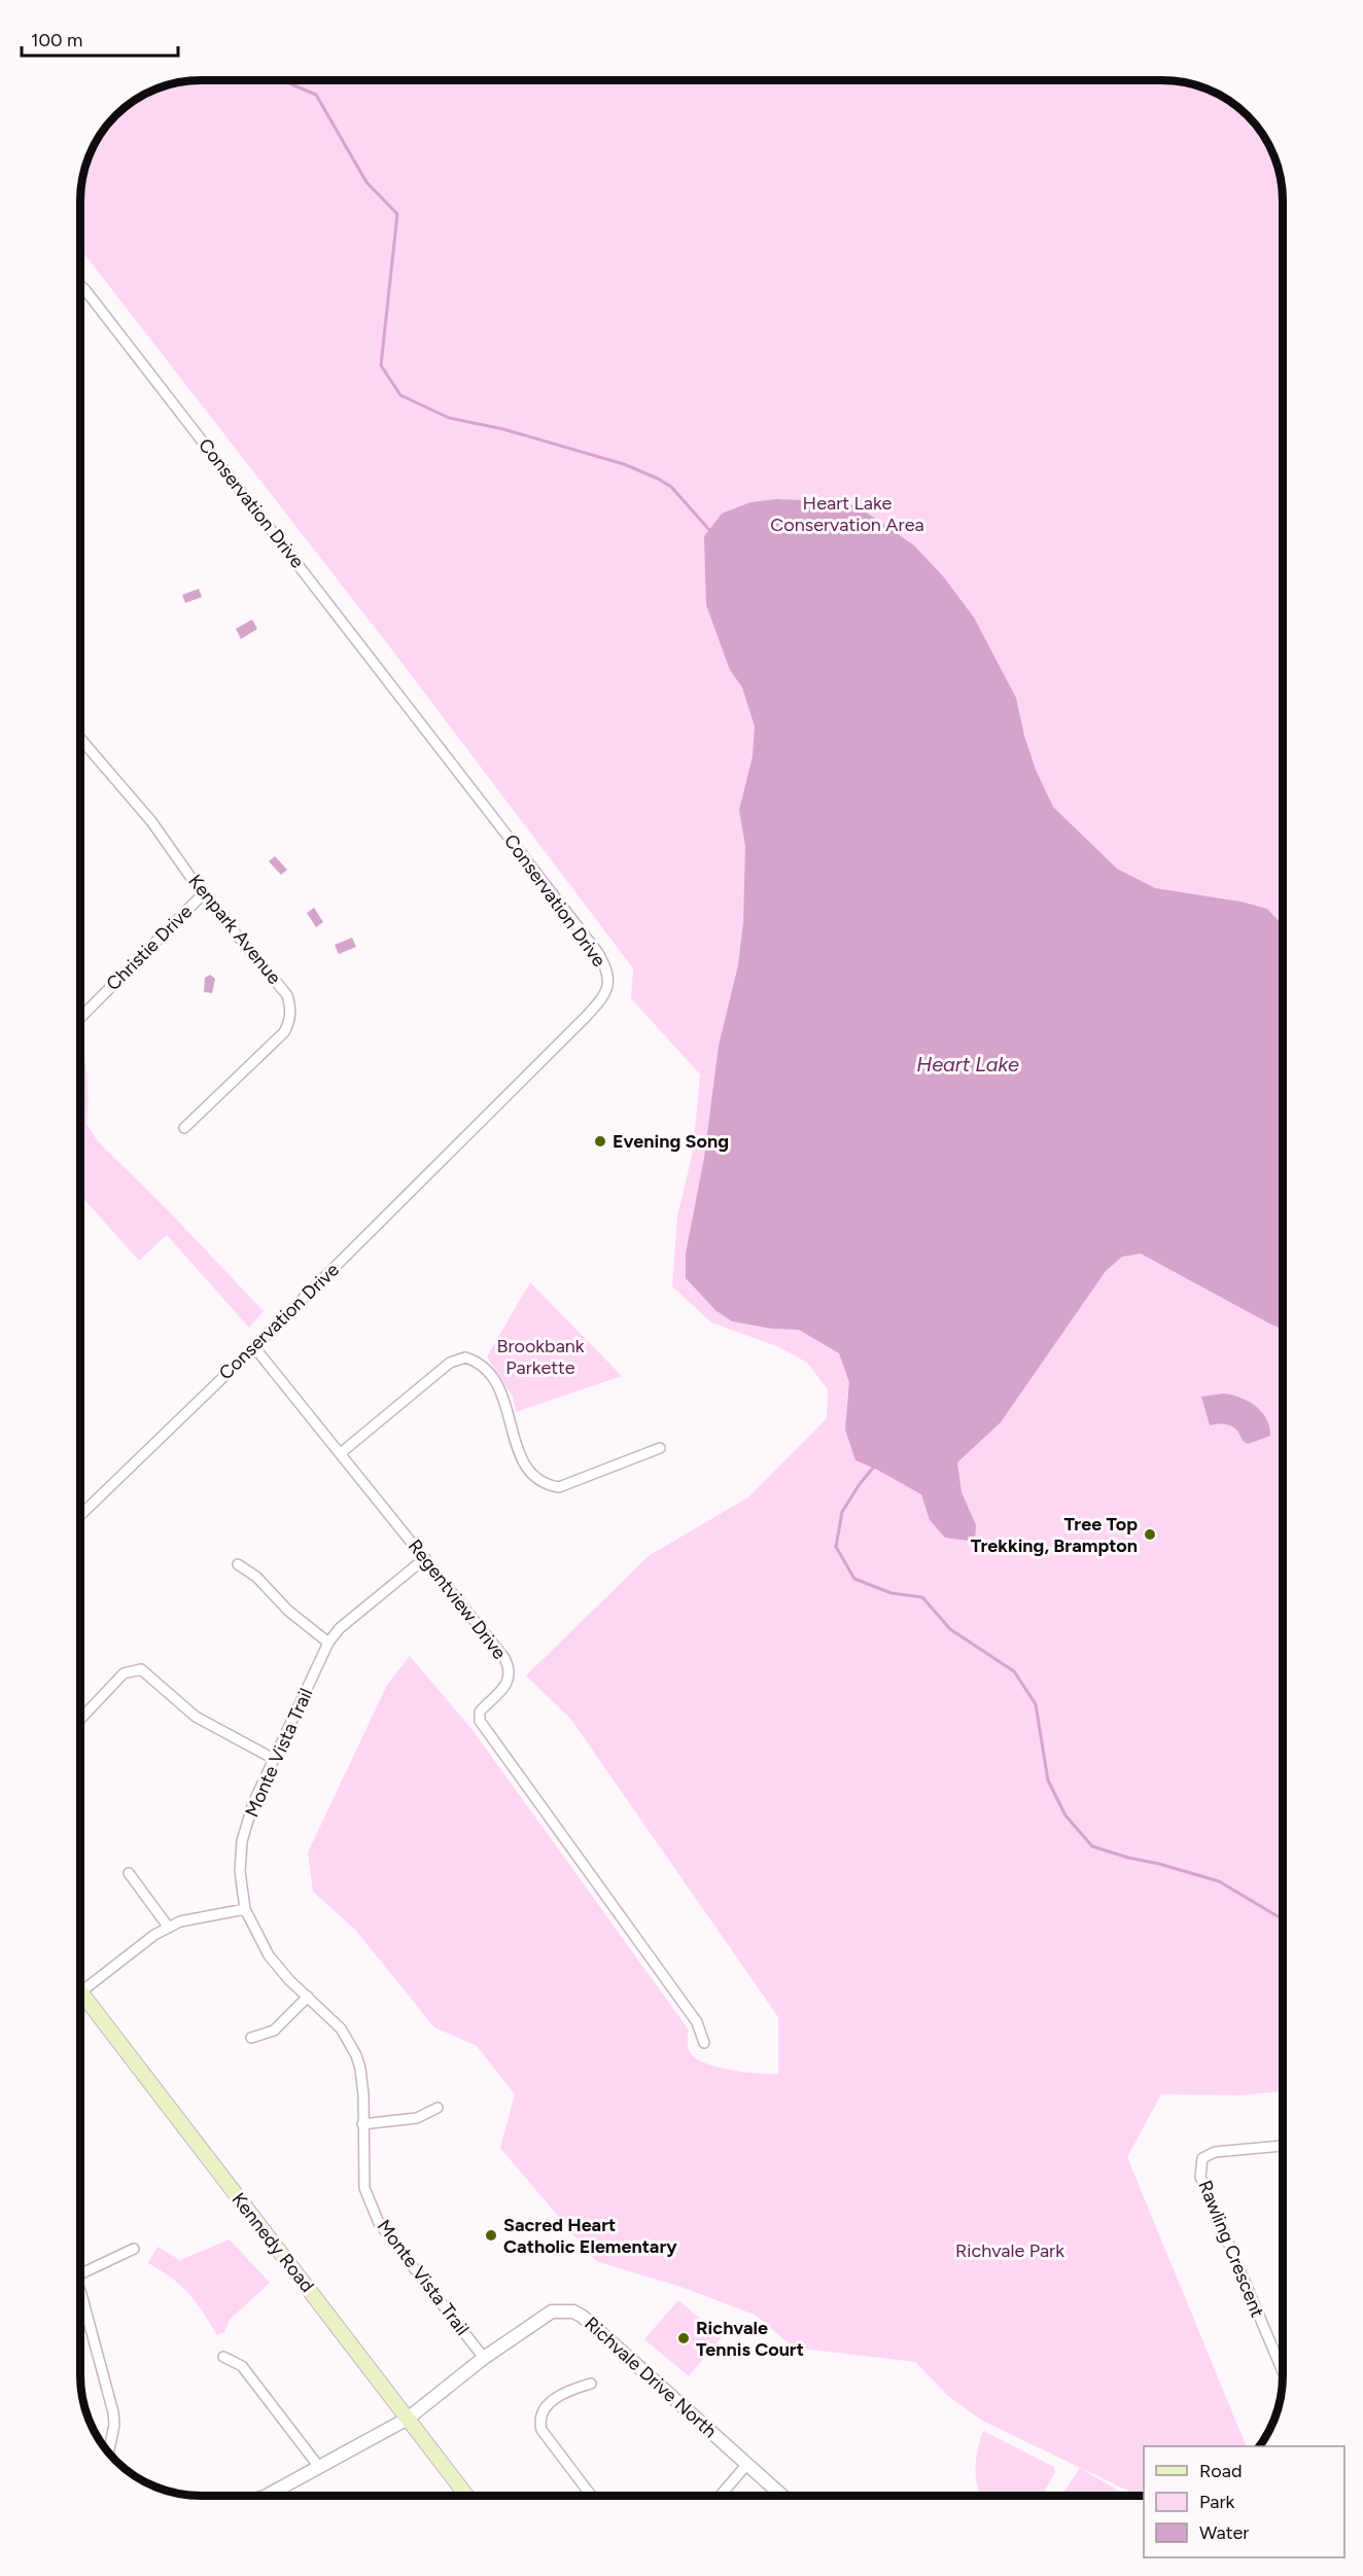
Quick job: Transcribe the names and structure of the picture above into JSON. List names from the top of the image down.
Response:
{
  "streets": {
    "main road": ["Kennedy Road"],
    "street": [
      "Conservation Drive",
      "Kenpark Avenue",
      "Christie Drive",
      "Regentview Drive",
      "Monte Vista Trail",
      "Rawling Crescent",
      "Richvale Drive North"
    ]
  },
  "crossings": [
    ["Conservation Drive", "Regentview Drive"],
    ["Kenpark Avenue", "Christie Drive"],
    ["Regentview Drive", "Monte Vista Trail"],
    ["Monte Vista Trail", "Richvale Drive North"],
    ["Kennedy Road", "Richvale Drive North"]
  ],
  "water": ["Heart Lake"],
  "parks": ["Heart Lake Conservation Area", "Brookbank Parkette", "Richvale Park"],
  "places": [
    "Evening Song",
    "Tree Top Trekking, Brampton",
    "Sacred Heart Catholic Elementary",
    "Richvale Tennis Court"
  ],
  "legend": ["Road", "Park", "Water"],
  "scale_bar": "100 m"
}
